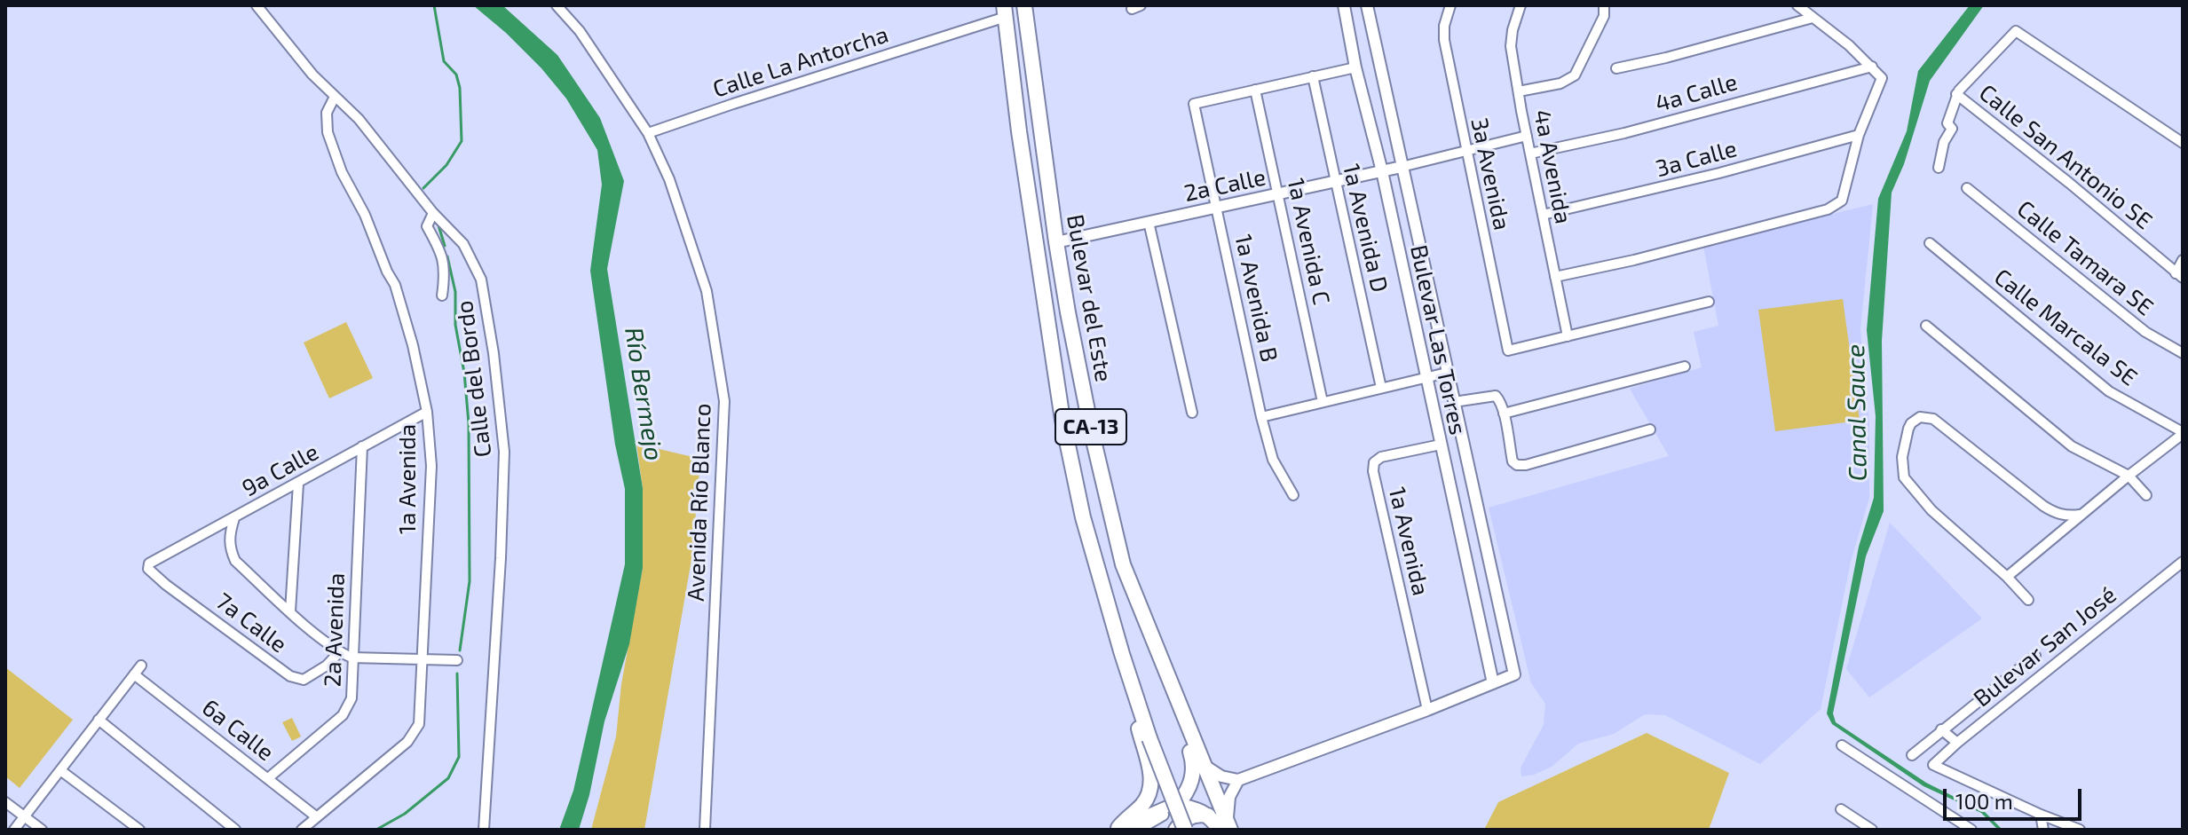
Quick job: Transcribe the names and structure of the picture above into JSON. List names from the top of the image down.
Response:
{
  "streets": {
    "highway": ["Bulevar del Este", "CA-13"],
    "street": [
      "Calle La Antorcha",
      "4a Calle",
      "Calle San Antonio SE",
      "3a Calle",
      "4a Avenida",
      "3a Avenida",
      "2a Calle",
      "1a Avenida D",
      "1a Avenida C",
      "Calle Tamara SE",
      "1a Avenida B",
      "Calle Marcala SE",
      "Bulevar Las Torres",
      "Calle del Bordo",
      "9a Calle",
      "1a Avenida",
      "Avenida Río Blanco",
      "7a Calle",
      "2a Avenida",
      "Bulevar San José",
      "6a Calle"
    ]
  },
  "crossings": [
    ["Calle La Antorcha", "Bulevar del Este"],
    ["Calle La Antorcha", "Avenida Río Blanco"],
    ["4a Calle", "4a Avenida"],
    ["3a Calle", "4a Avenida"],
    ["4a Avenida", "3a Avenida"],
    ["2a Calle", "1a Avenida D"],
    ["2a Calle", "1a Avenida C"],
    ["2a Calle", "Bulevar del Este"],
    ["2a Calle", "1a Avenida B"],
    ["2a Calle", "Bulevar Las Torres"],
    ["1a Avenida C", "1a Avenida B"],
    ["Bulevar Las Torres", "1a Avenida"],
    ["Calle del Bordo", "1a Avenida"],
    ["9a Calle", "1a Avenida"],
    ["9a Calle", "7a Calle"],
    ["9a Calle", "2a Avenida"],
    ["1a Avenida", "6a Calle"],
    ["2a Avenida", "6a Calle"]
  ],
  "water": ["Río Bermejo", "Canal Sauce"],
  "scale_bar": "100 m"
}
